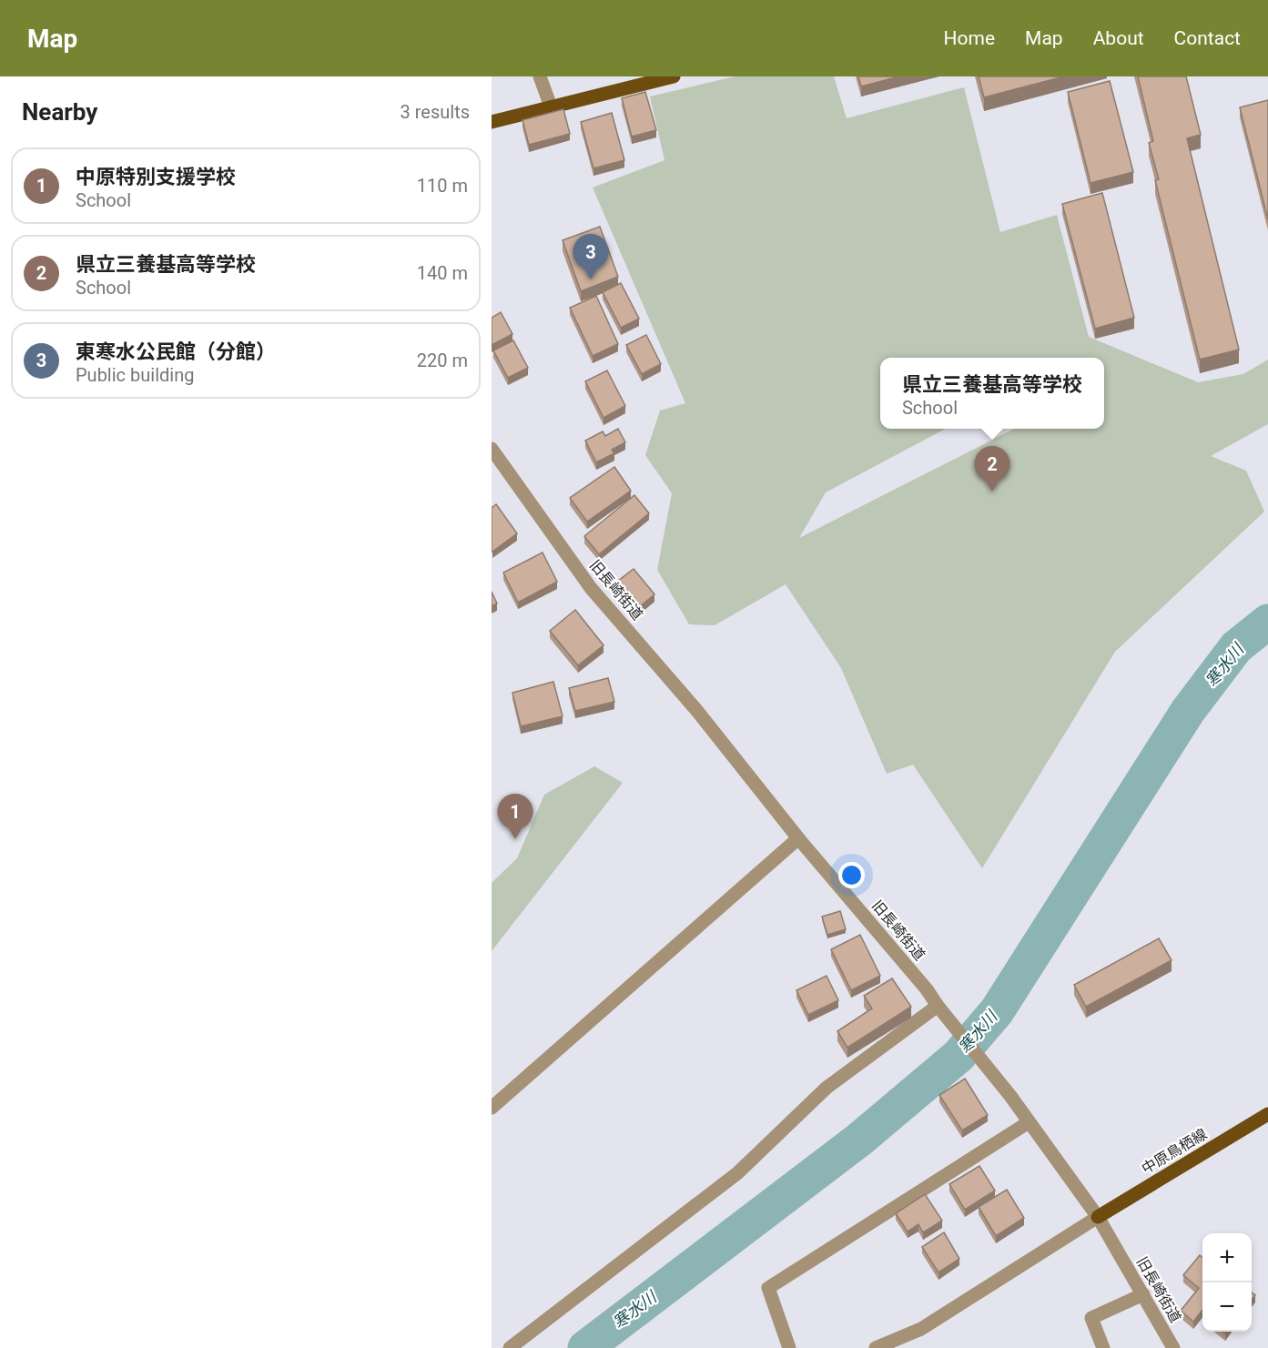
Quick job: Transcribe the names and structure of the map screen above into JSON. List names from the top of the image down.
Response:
{
  "streets": {
    "main road": ["中原鳥栖線"],
    "street": ["旧長崎街道"]
  },
  "crossings": [
    ["旧長崎街道", "中原鳥栖線"]
  ],
  "water": ["寒水川"],
  "page": {
    "header": "Map",
    "nav": [
      "Home",
      "Map",
      "About",
      "Contact"
    ],
    "heading": ["Nearby", "3 results"],
    "list": [
      {
        "mark": "1",
        "name": "中原特別支援学校",
        "note": "School",
        "value": "110 m"
      },
      {
        "mark": "2",
        "name": "県立三養基高等学校",
        "note": "School",
        "value": "140 m"
      },
      {
        "mark": "3",
        "name": "東寒水公民館（分館）",
        "note": "Public building",
        "value": "220 m"
      }
    ],
    "pins": ["3", "2", "1"],
    "popup": ["県立三養基高等学校", "School"],
    "map_buttons": ["+", "−"]
  }
}
